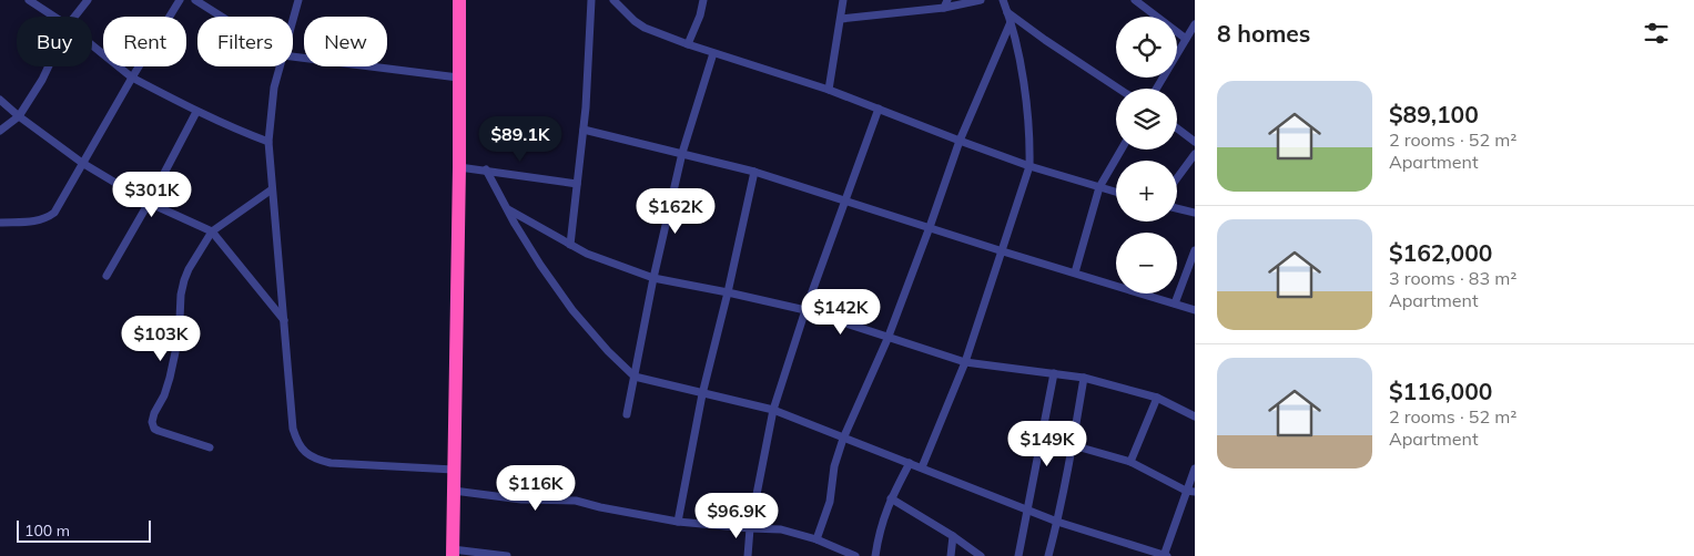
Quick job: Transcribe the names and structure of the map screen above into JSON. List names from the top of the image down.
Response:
{
  "scale_bar": "100 m",
  "page": {
    "heading": "8 homes",
    "map_buttons": ["+", "−"],
    "chip": [
      "Buy",
      "Rent",
      "Filters",
      "New"
    ],
    "list": [
      {
        "name": "$89,100",
        "note": "2 rooms · 52 m² · Apartment"
      },
      {
        "name": "$162,000",
        "note": "3 rooms · 83 m² · Apartment"
      },
      {
        "name": "$116,000",
        "note": "2 rooms · 52 m² · Apartment"
      }
    ],
    "price": [
      "$89.1K",
      "$301K",
      "$162K",
      "$142K",
      "$103K",
      "$149K",
      "$116K",
      "$96.9K"
    ],
    "scale": "100 m"
  }
}
